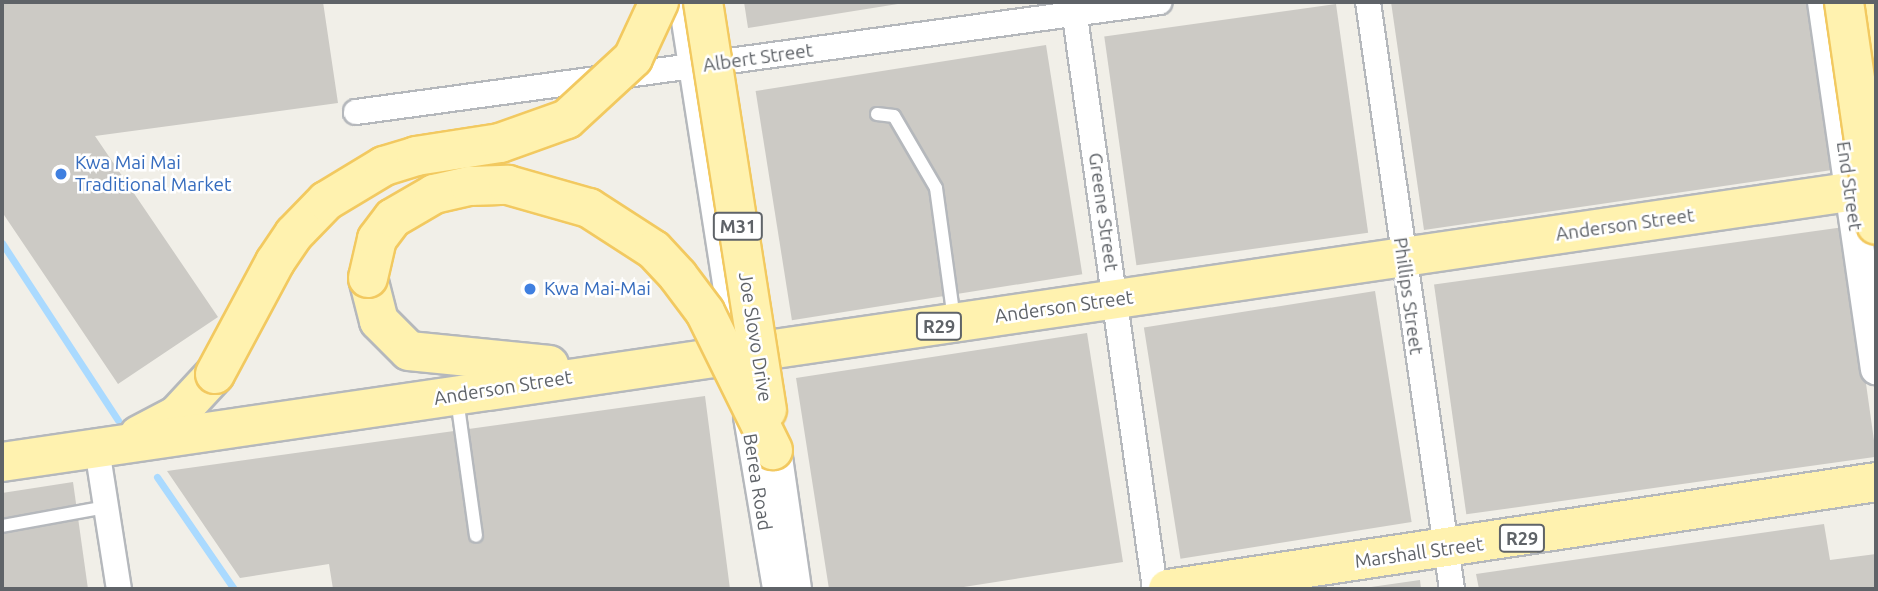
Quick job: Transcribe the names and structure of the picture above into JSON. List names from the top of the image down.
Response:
{
  "streets": {
    "main road": [
      "Anderson Street",
      "M31",
      "R29",
      "Joe Slovo Drive",
      "Marshall Street"
    ],
    "street": [
      "Albert Street",
      "End Street",
      "Greene Street",
      "Phillips Street",
      "Berea Road"
    ]
  },
  "crossings": [
    ["Albert Street", "Greene Street"],
    ["Albert Street", "Berea Road"],
    ["End Street", "Anderson Street"],
    ["Greene Street", "Anderson Street"],
    ["Anderson Street", "Phillips Street"],
    ["Anderson Street", "Berea Road"],
    ["Phillips Street", "Marshall Street"]
  ],
  "places": ["Kwa Mai Mai Traditional Market", "Kwa Mai-Mai"]
}
